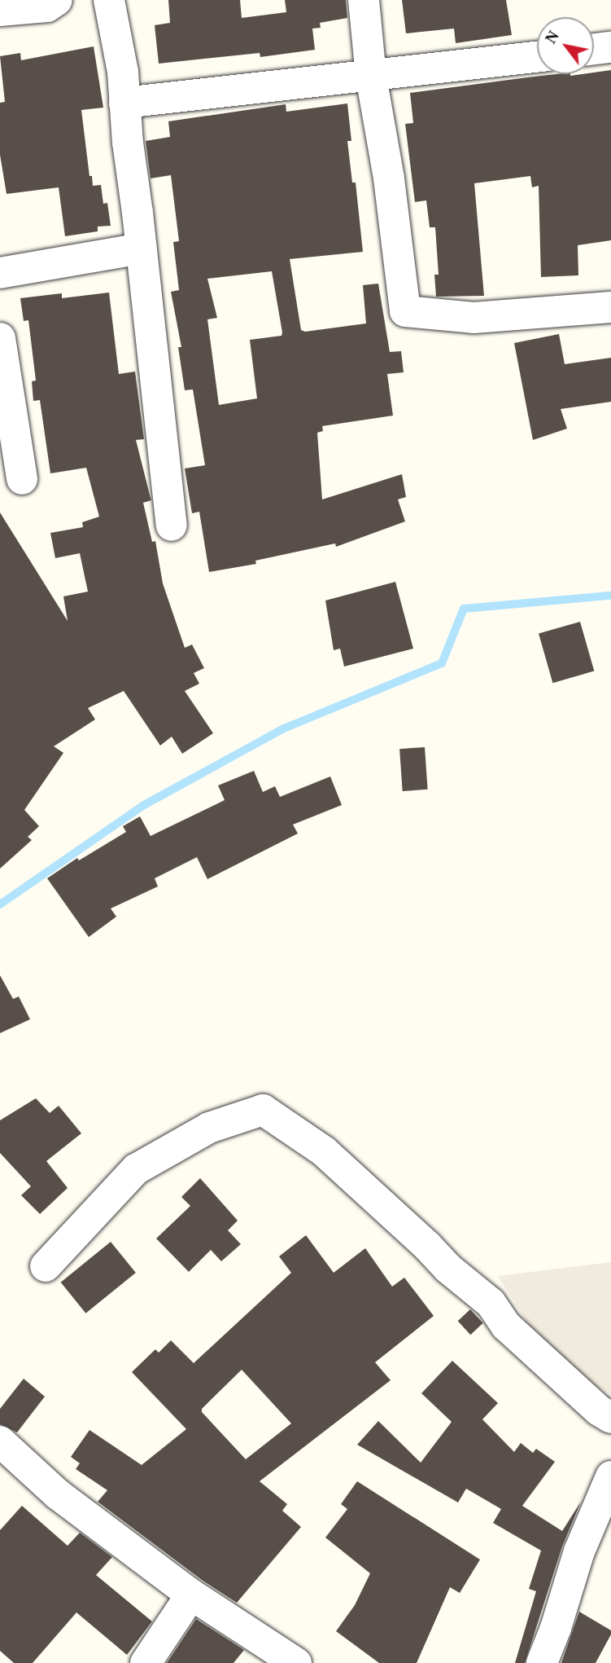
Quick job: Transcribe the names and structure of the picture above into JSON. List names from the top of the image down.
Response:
{
  "north": "top left"
}
